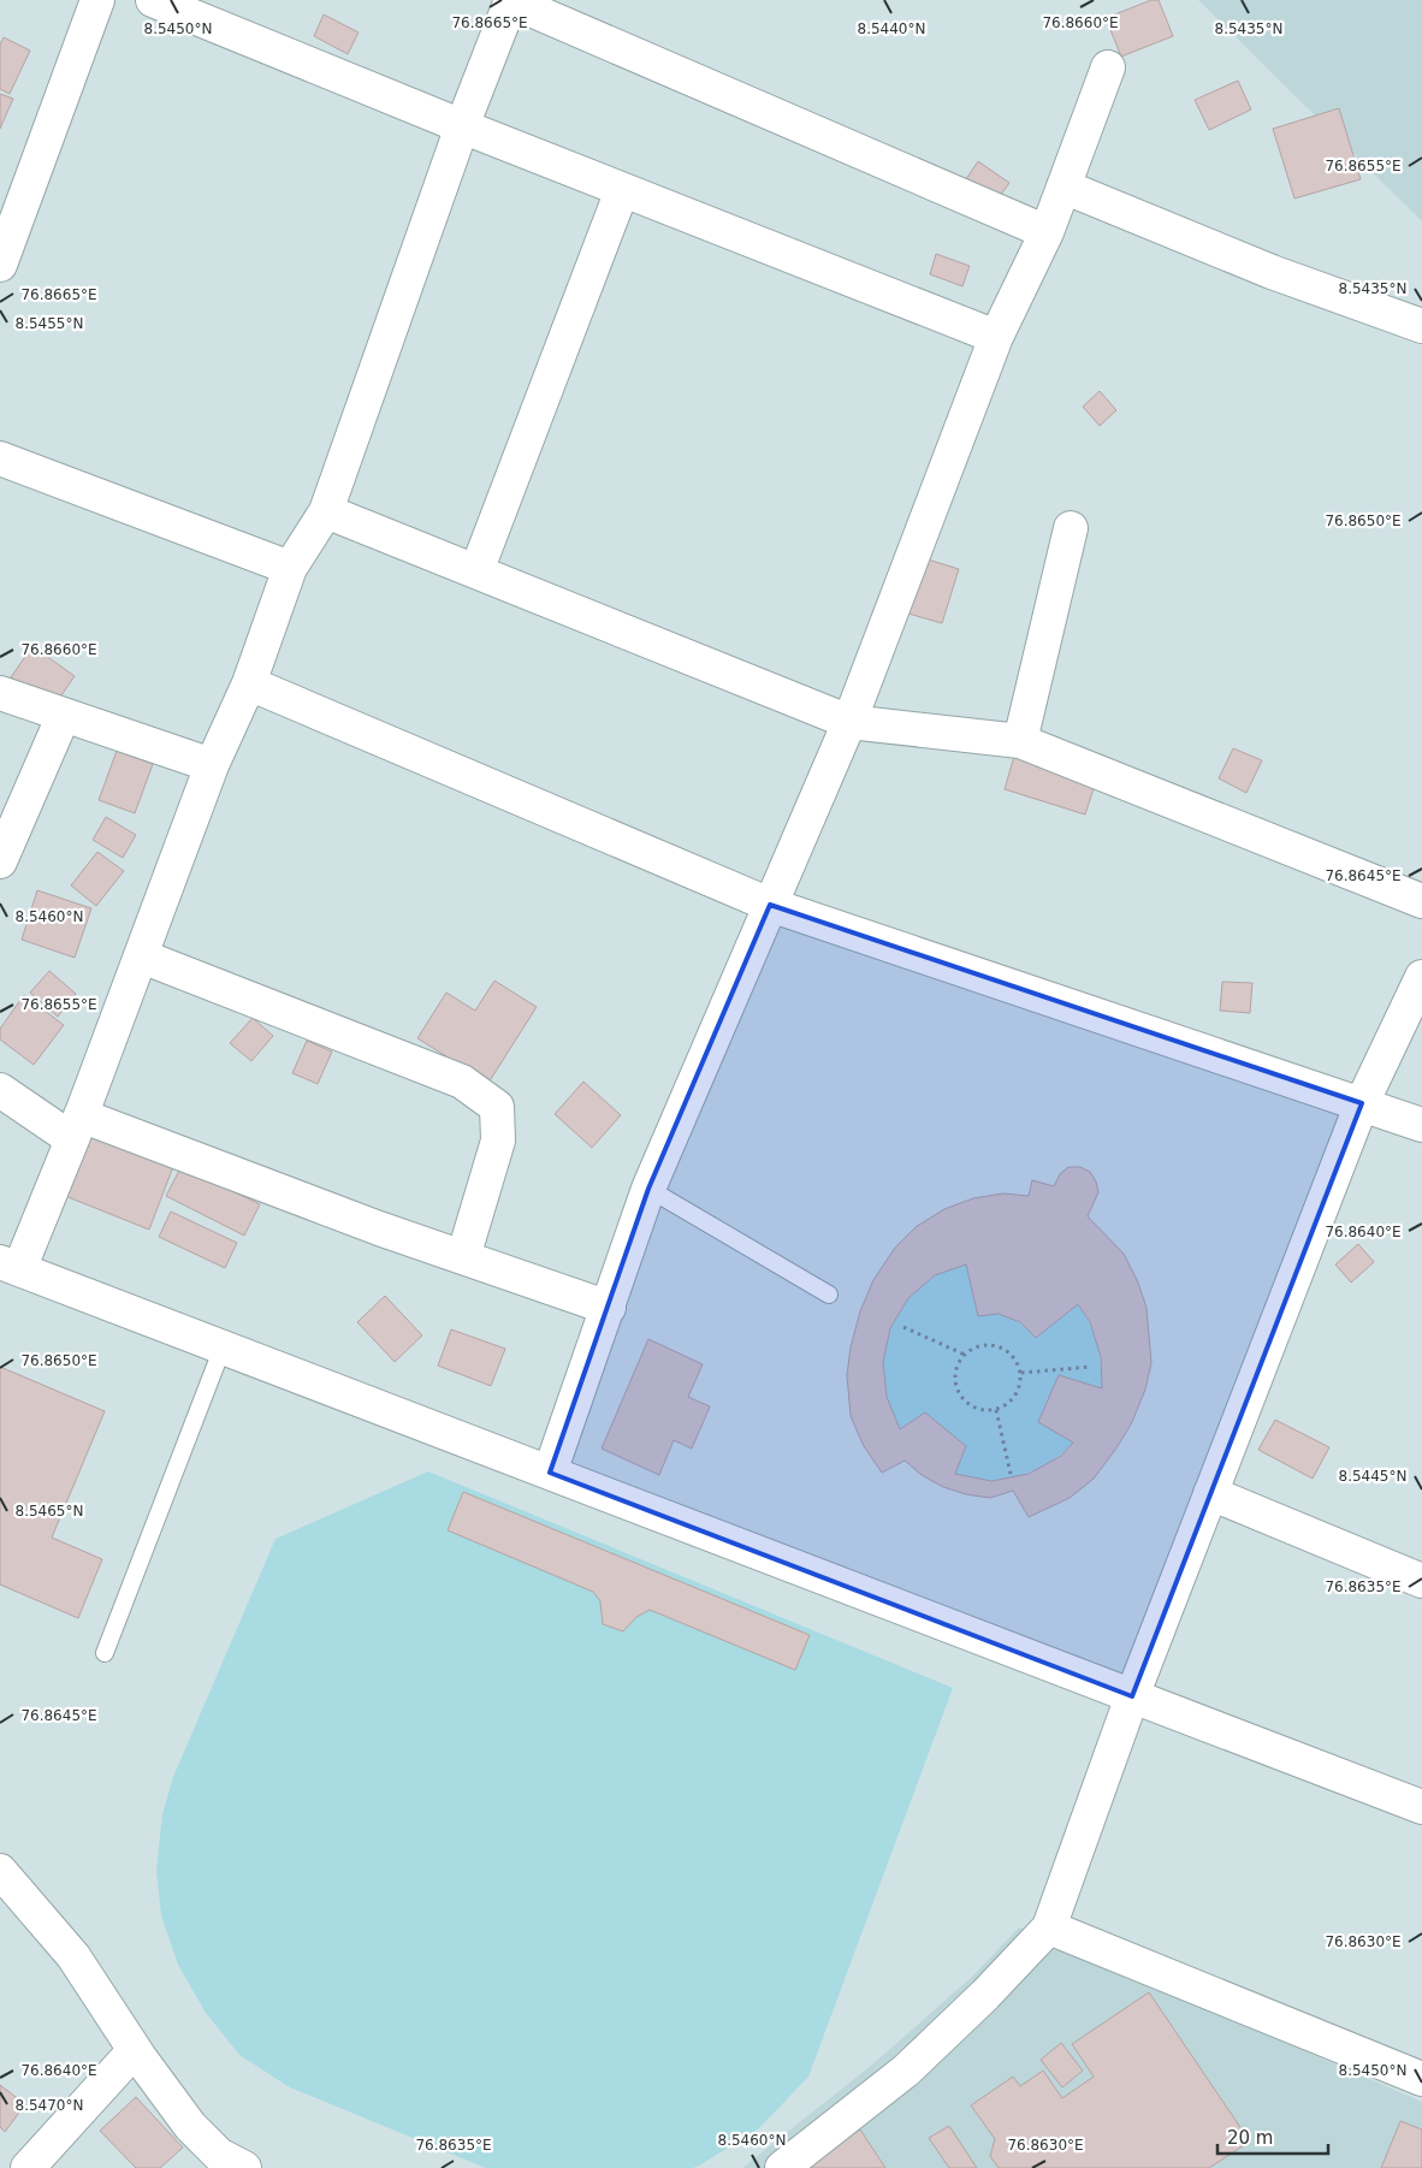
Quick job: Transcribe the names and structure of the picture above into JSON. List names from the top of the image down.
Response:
{
  "scale_bar": "20 m",
  "coordinates": [
    "76.8665°E",
    "76.8660°E",
    "8.5450°N",
    "8.5440°N",
    "8.5435°N",
    "76.8655°E",
    "8.5455°N",
    "76.8650°E",
    "76.8645°E",
    "8.5460°N",
    "76.8640°E",
    "8.5445°N",
    "8.5465°N",
    "76.8635°E",
    "76.8630°E",
    "8.5470°N"
  ]
}
